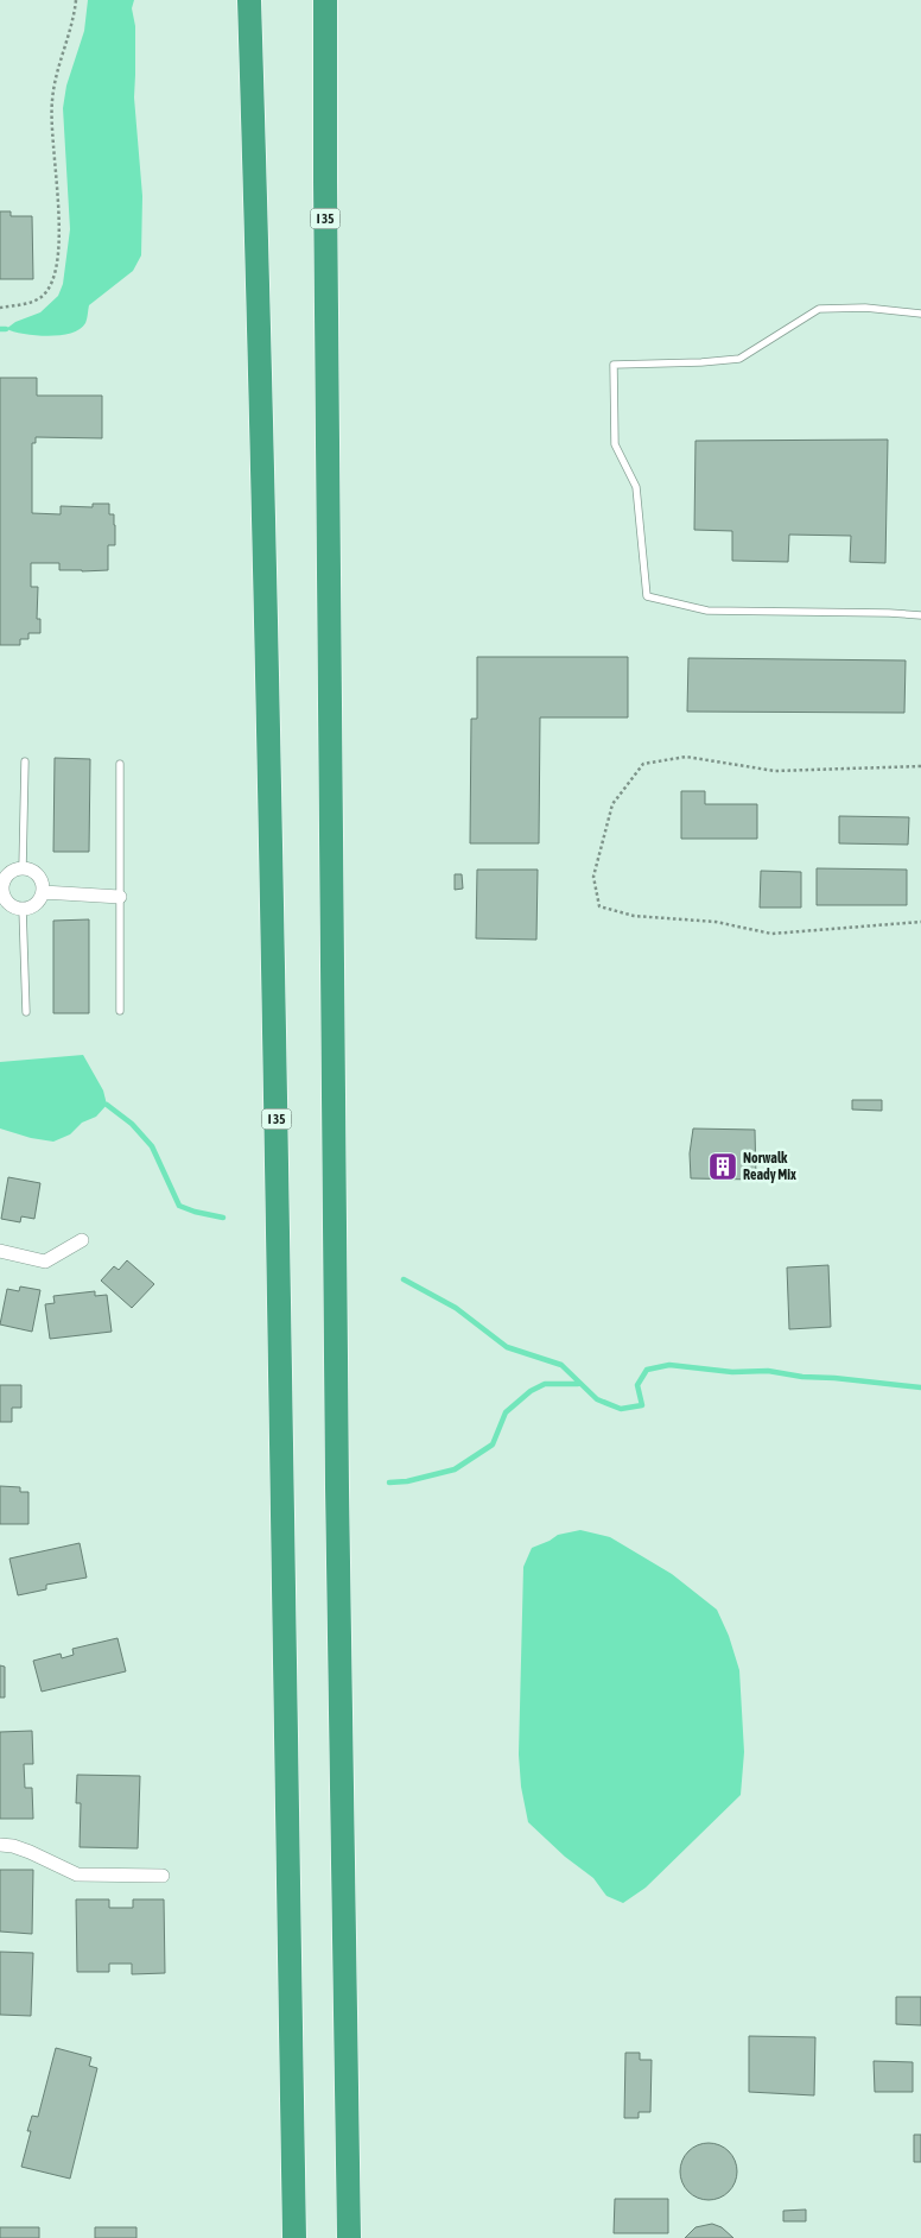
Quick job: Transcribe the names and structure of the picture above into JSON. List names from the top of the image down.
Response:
{
  "streets": {
    "highway": ["I 35"]
  },
  "places": {
    "building": ["Norwalk Ready Mix"]
  }
}
